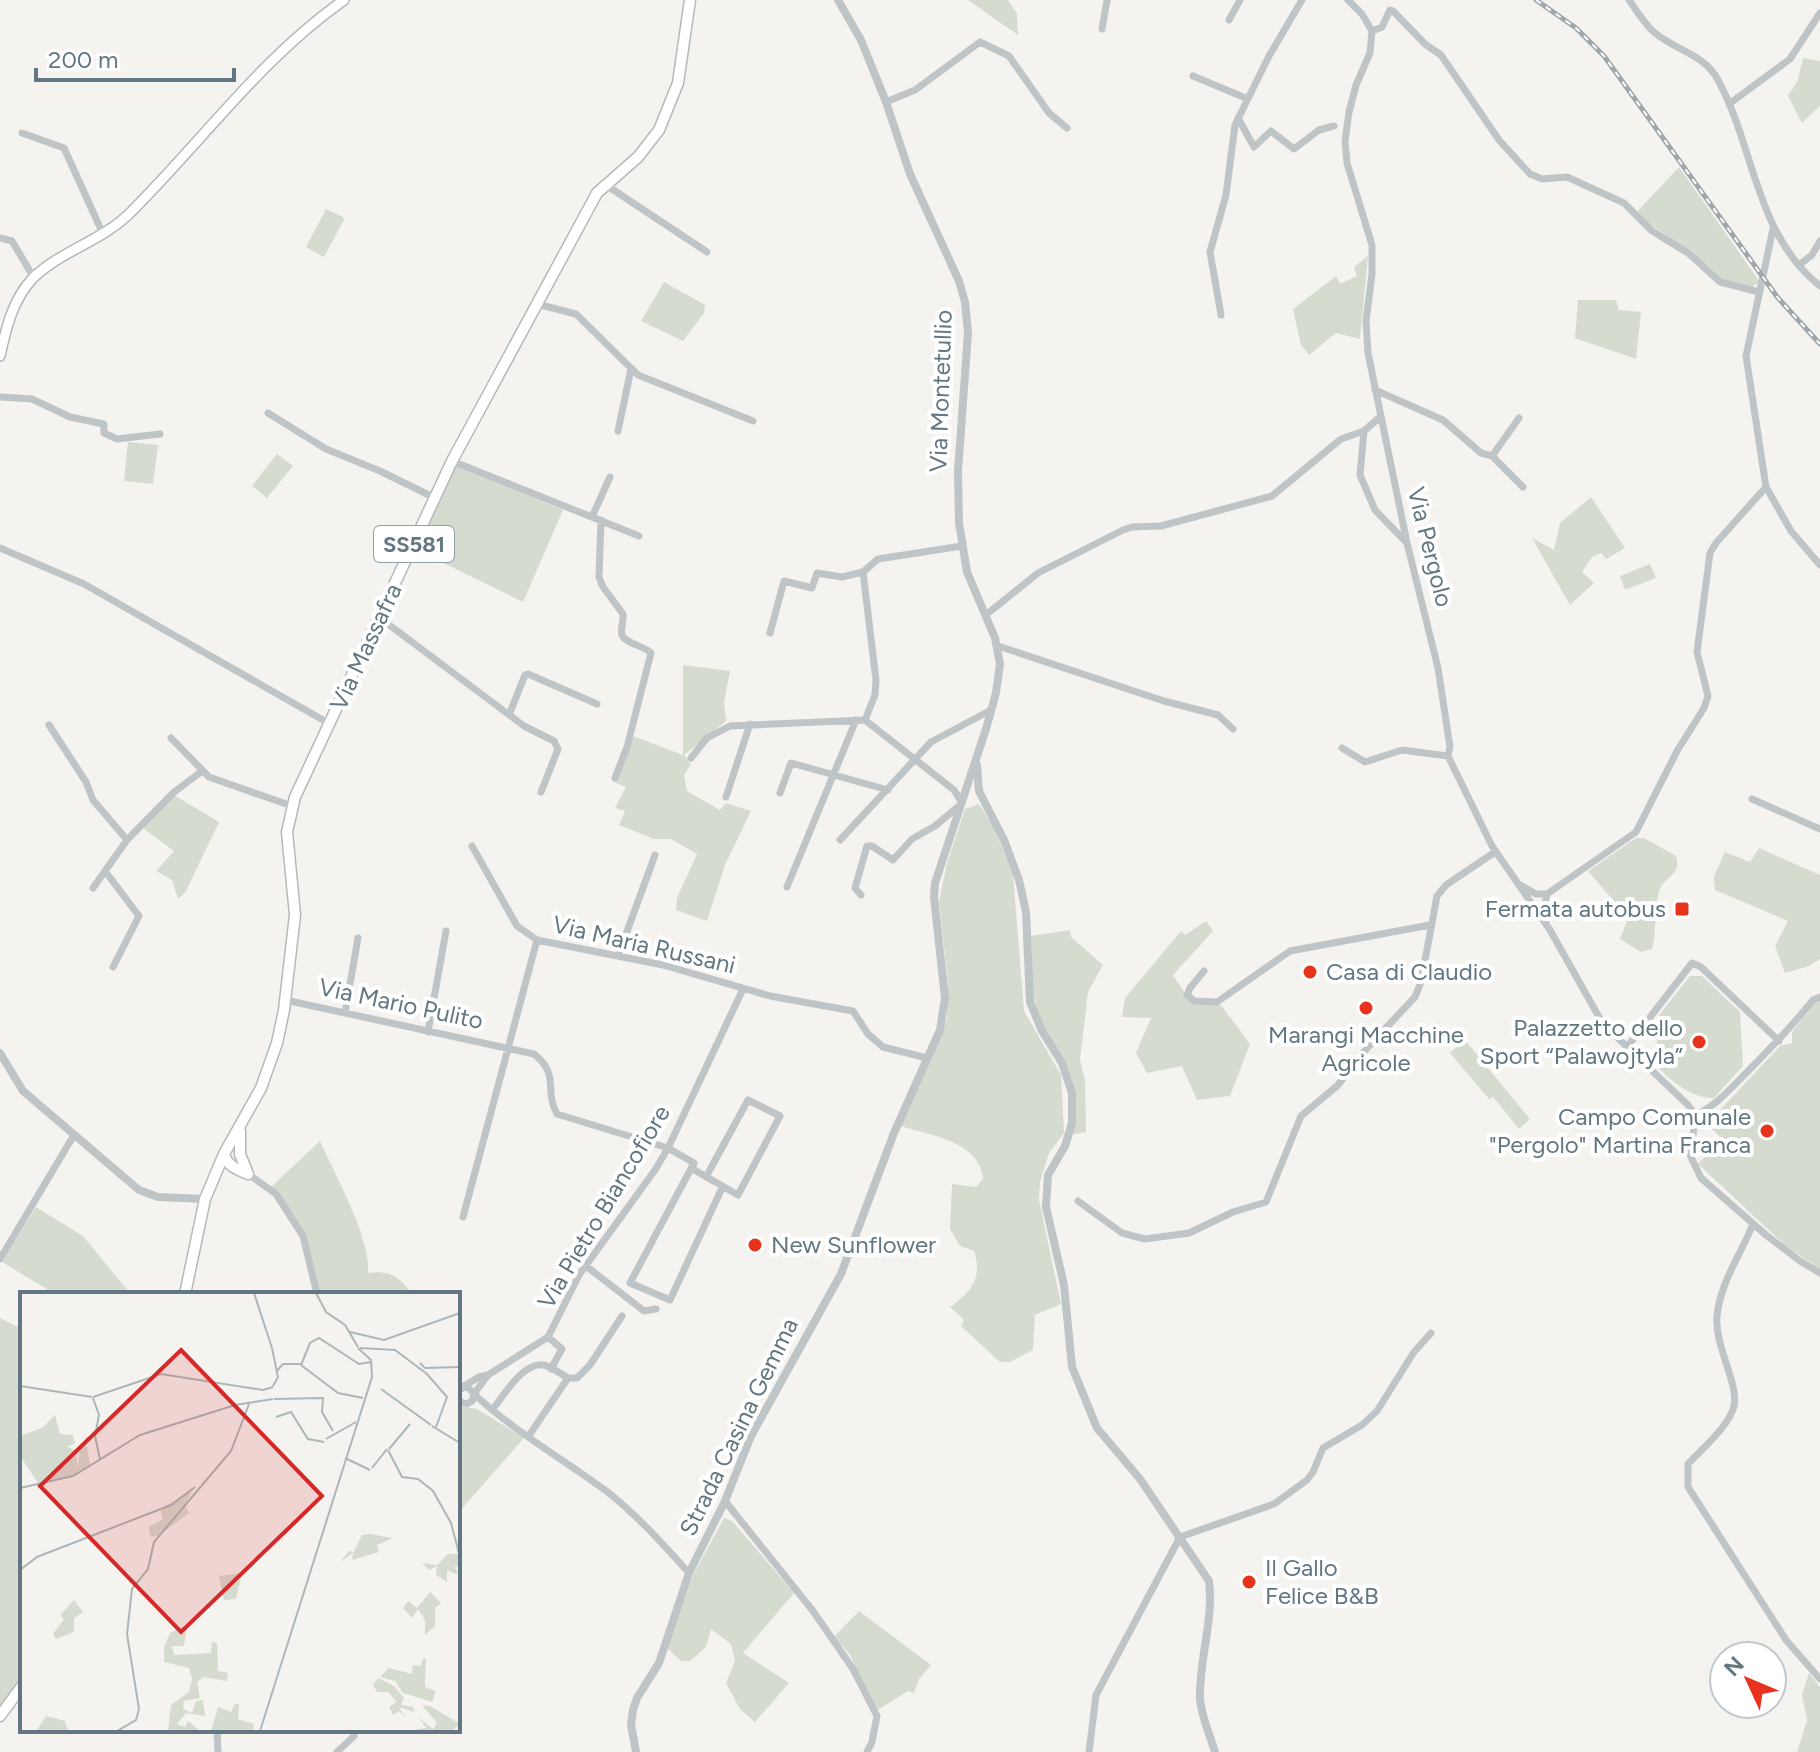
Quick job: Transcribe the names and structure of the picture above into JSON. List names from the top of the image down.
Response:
{
  "streets": {
    "main road": ["SS581", "Via Massafra"],
    "street": [
      "Via Montetullio",
      "Via Pergolo",
      "Via Maria Russani",
      "Via Mario Pulito",
      "Via Pietro Biancofiore",
      "Strada Casina Gemma"
    ]
  },
  "crossings": [
    ["Via Montetullio", "Strada Casina Gemma"],
    ["Via Massafra", "Via Mario Pulito"],
    ["Via Maria Russani", "Via Pietro Biancofiore"],
    ["Via Maria Russani", "Strada Casina Gemma"],
    ["Via Mario Pulito", "Via Pietro Biancofiore"]
  ],
  "places": {
    "transit": ["Fermata autobus"],
    "other": [
      "Casa di Claudio",
      "Marangi Macchine Agricole",
      "Palazzetto dello Sport “Palawojtyla”",
      "Campo Comunale \"Pergolo\" Martina Franca",
      "New Sunflower",
      "Il Gallo Felice B&B"
    ]
  },
  "scale_bar": "200 m",
  "north": "top left"
}
